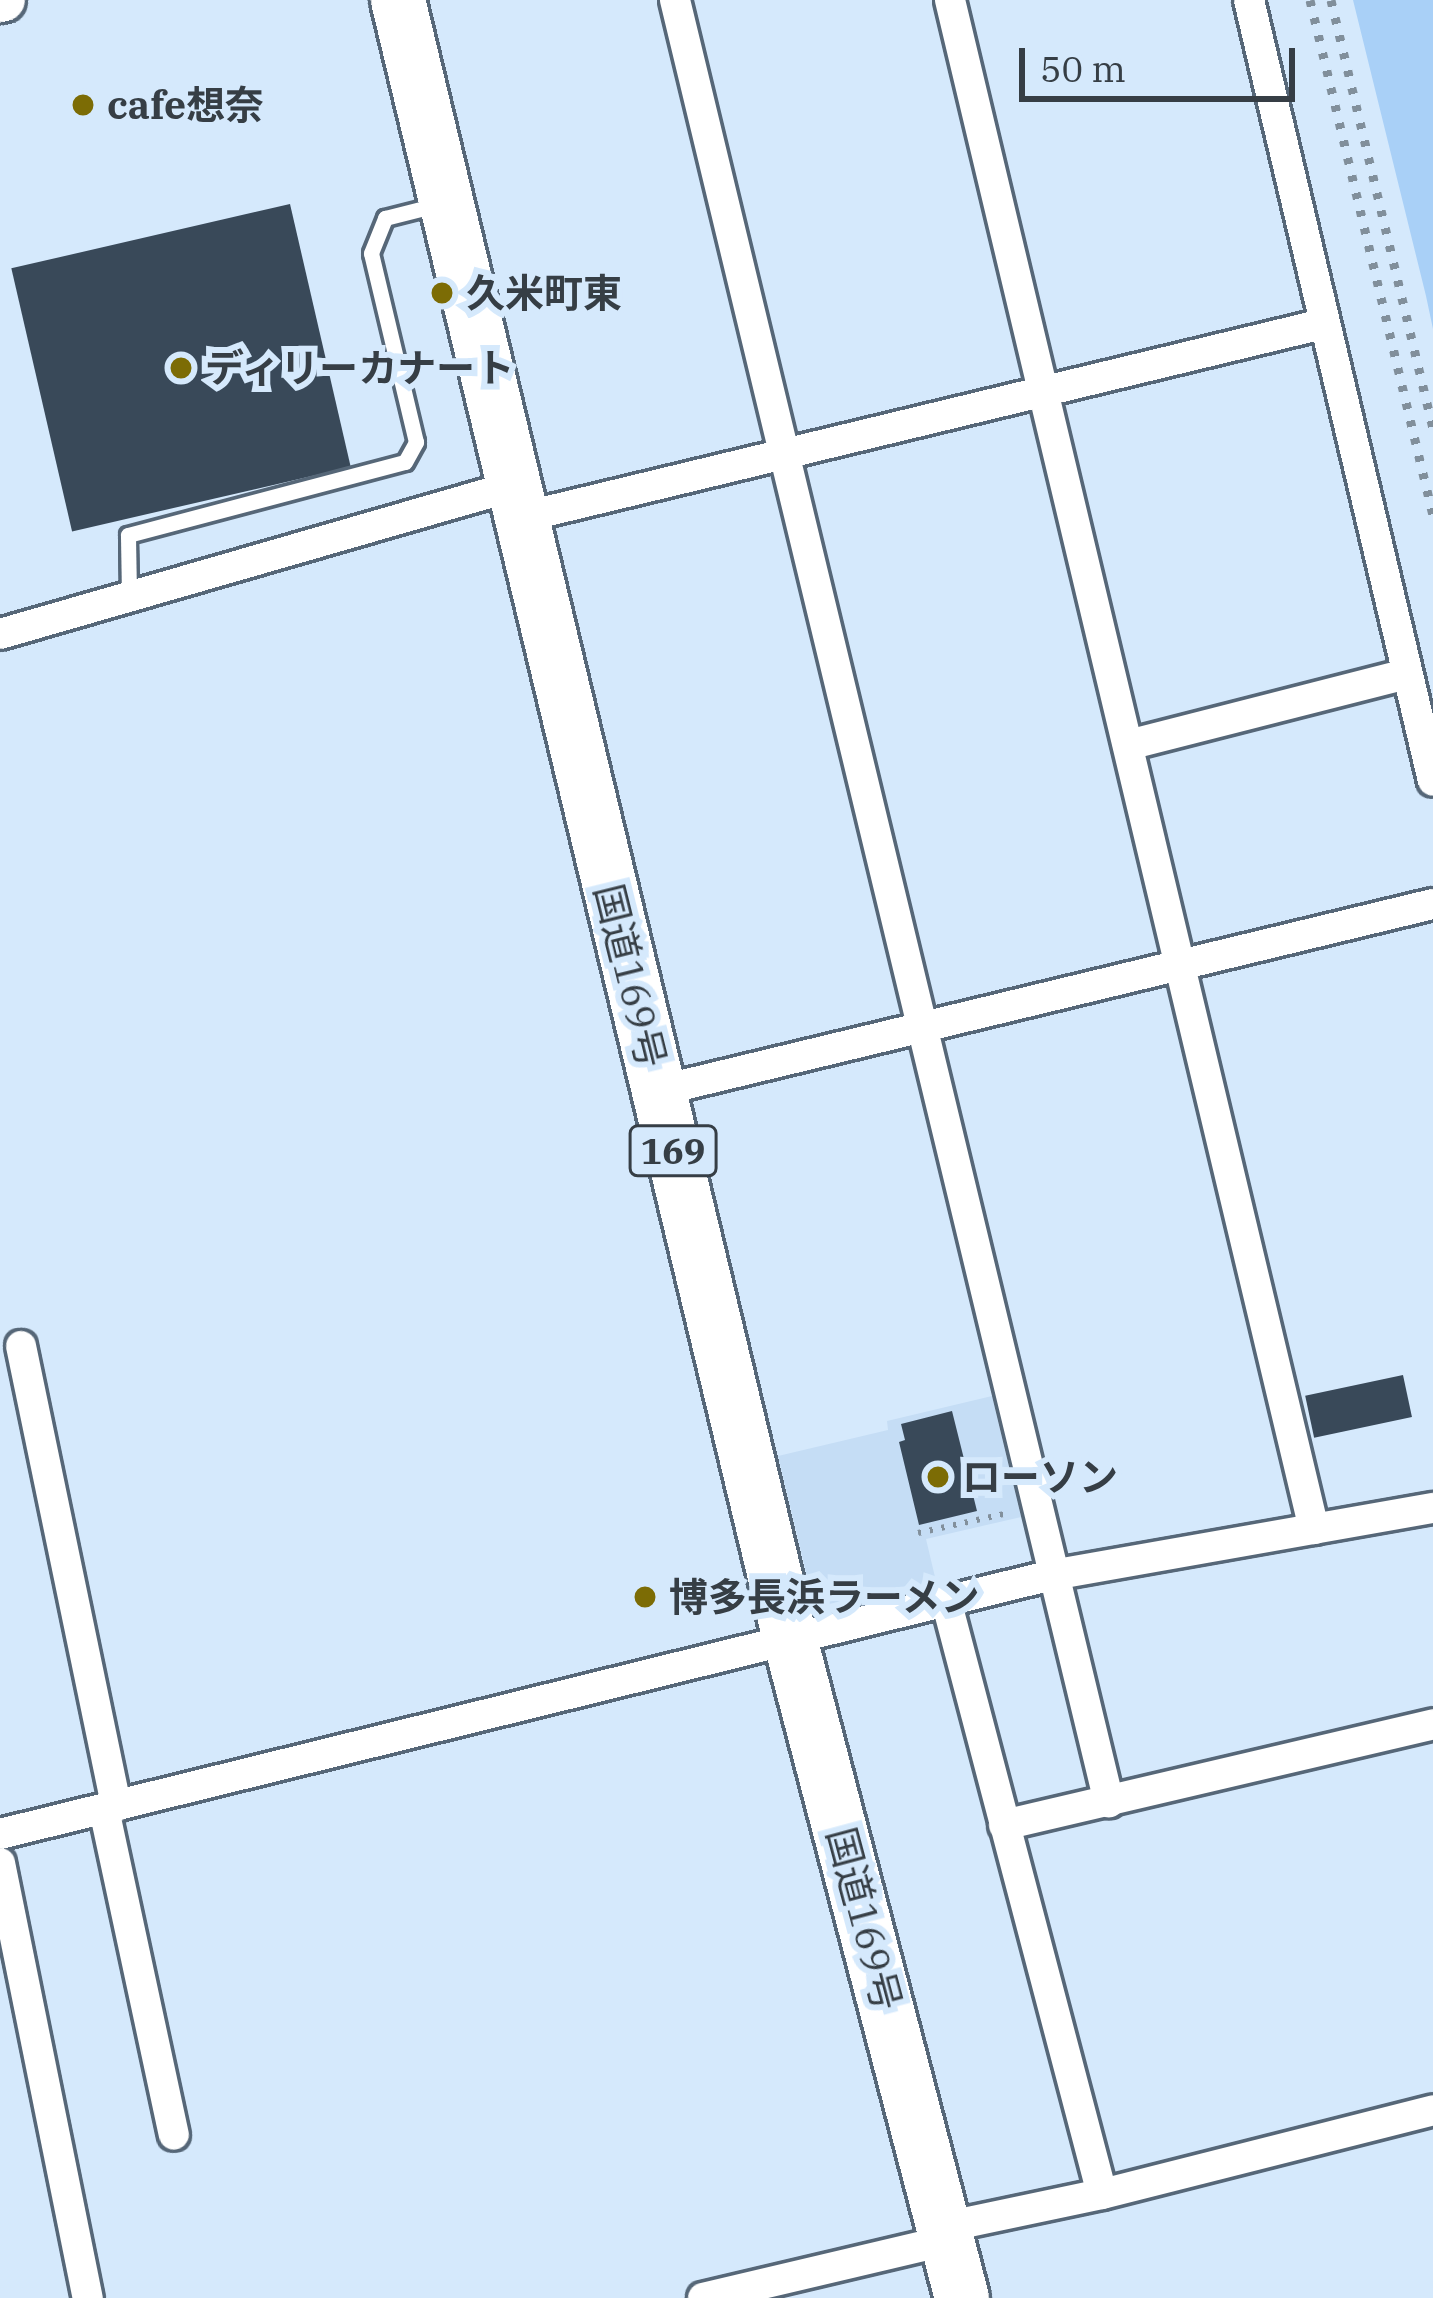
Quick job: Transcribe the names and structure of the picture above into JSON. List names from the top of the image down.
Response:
{
  "streets": {
    "highway": ["国道169号", "169"]
  },
  "places": [
    "cafe想奈",
    "久米町東",
    "ディリーカナート",
    "ローソン",
    "博多長浜ラーメン"
  ],
  "scale_bar": "50 m"
}
